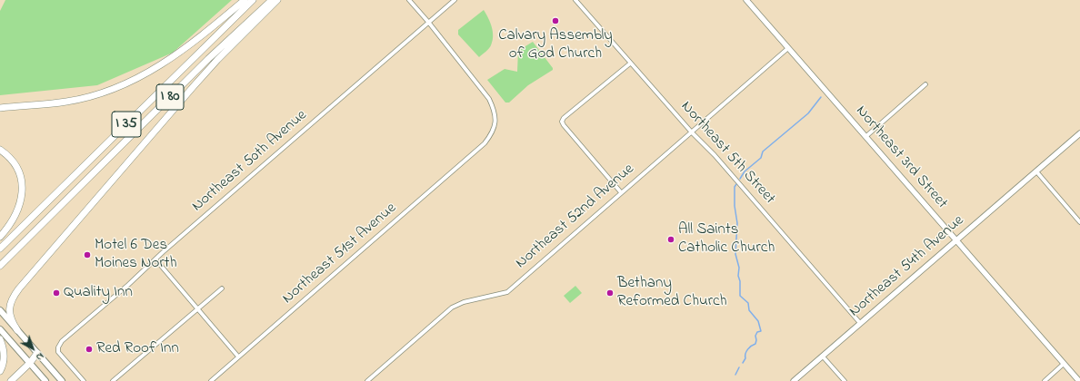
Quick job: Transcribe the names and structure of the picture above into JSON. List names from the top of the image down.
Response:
{
  "streets": {
    "highway": ["I 80", "I 35"],
    "street": [
      "Northeast 5th Street",
      "Northeast 3rd Street",
      "Northeast 50th Avenue",
      "Northeast 52nd Avenue",
      "Northeast 51st Avenue",
      "Northeast 54th Avenue"
    ]
  },
  "crossings": [
    ["Northeast 5th Street", "Northeast 52nd Avenue"],
    ["Northeast 5th Street", "Northeast 54th Avenue"],
    ["Northeast 3rd Street", "Northeast 52nd Avenue"],
    ["Northeast 3rd Street", "Northeast 54th Avenue"],
    ["Northeast 50th Avenue", "Northeast 51st Avenue"]
  ],
  "places": [
    "Calvary Assembly of God Church",
    "All Saints Catholic Church",
    "Motel 6 Des Moines North",
    "Quality Inn",
    "Bethany Reformed Church",
    "Red Roof Inn"
  ],
  "north": "bottom right"
}
